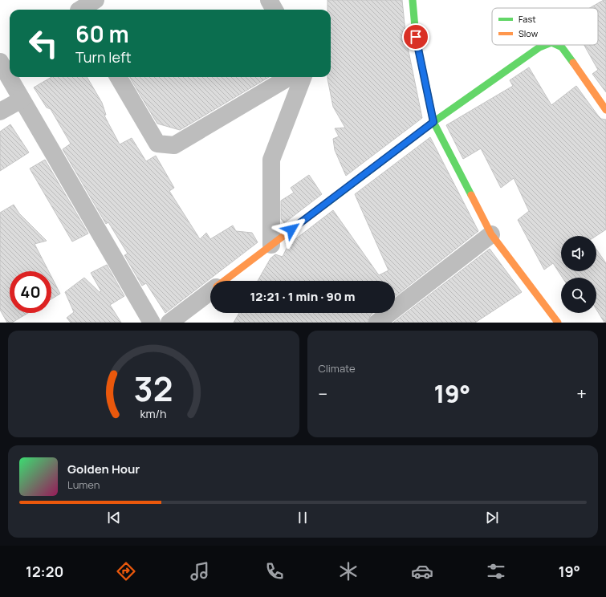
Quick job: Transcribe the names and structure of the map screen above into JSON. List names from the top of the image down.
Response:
{
  "legend": ["Fast", "Slow"],
  "page": {
    "turn": ["60 m", "Turn left"],
    "limit": "40",
    "trip": "12:21 · 1 min · 90 m",
    "tile": "Climate",
    "heat": ["−", "19°", "+"],
    "song": ["Golden Hour", "Lumen"],
    "tabs": ["12:20", "19°"],
    "gauge": ["32", "km/h"]
  }
}
